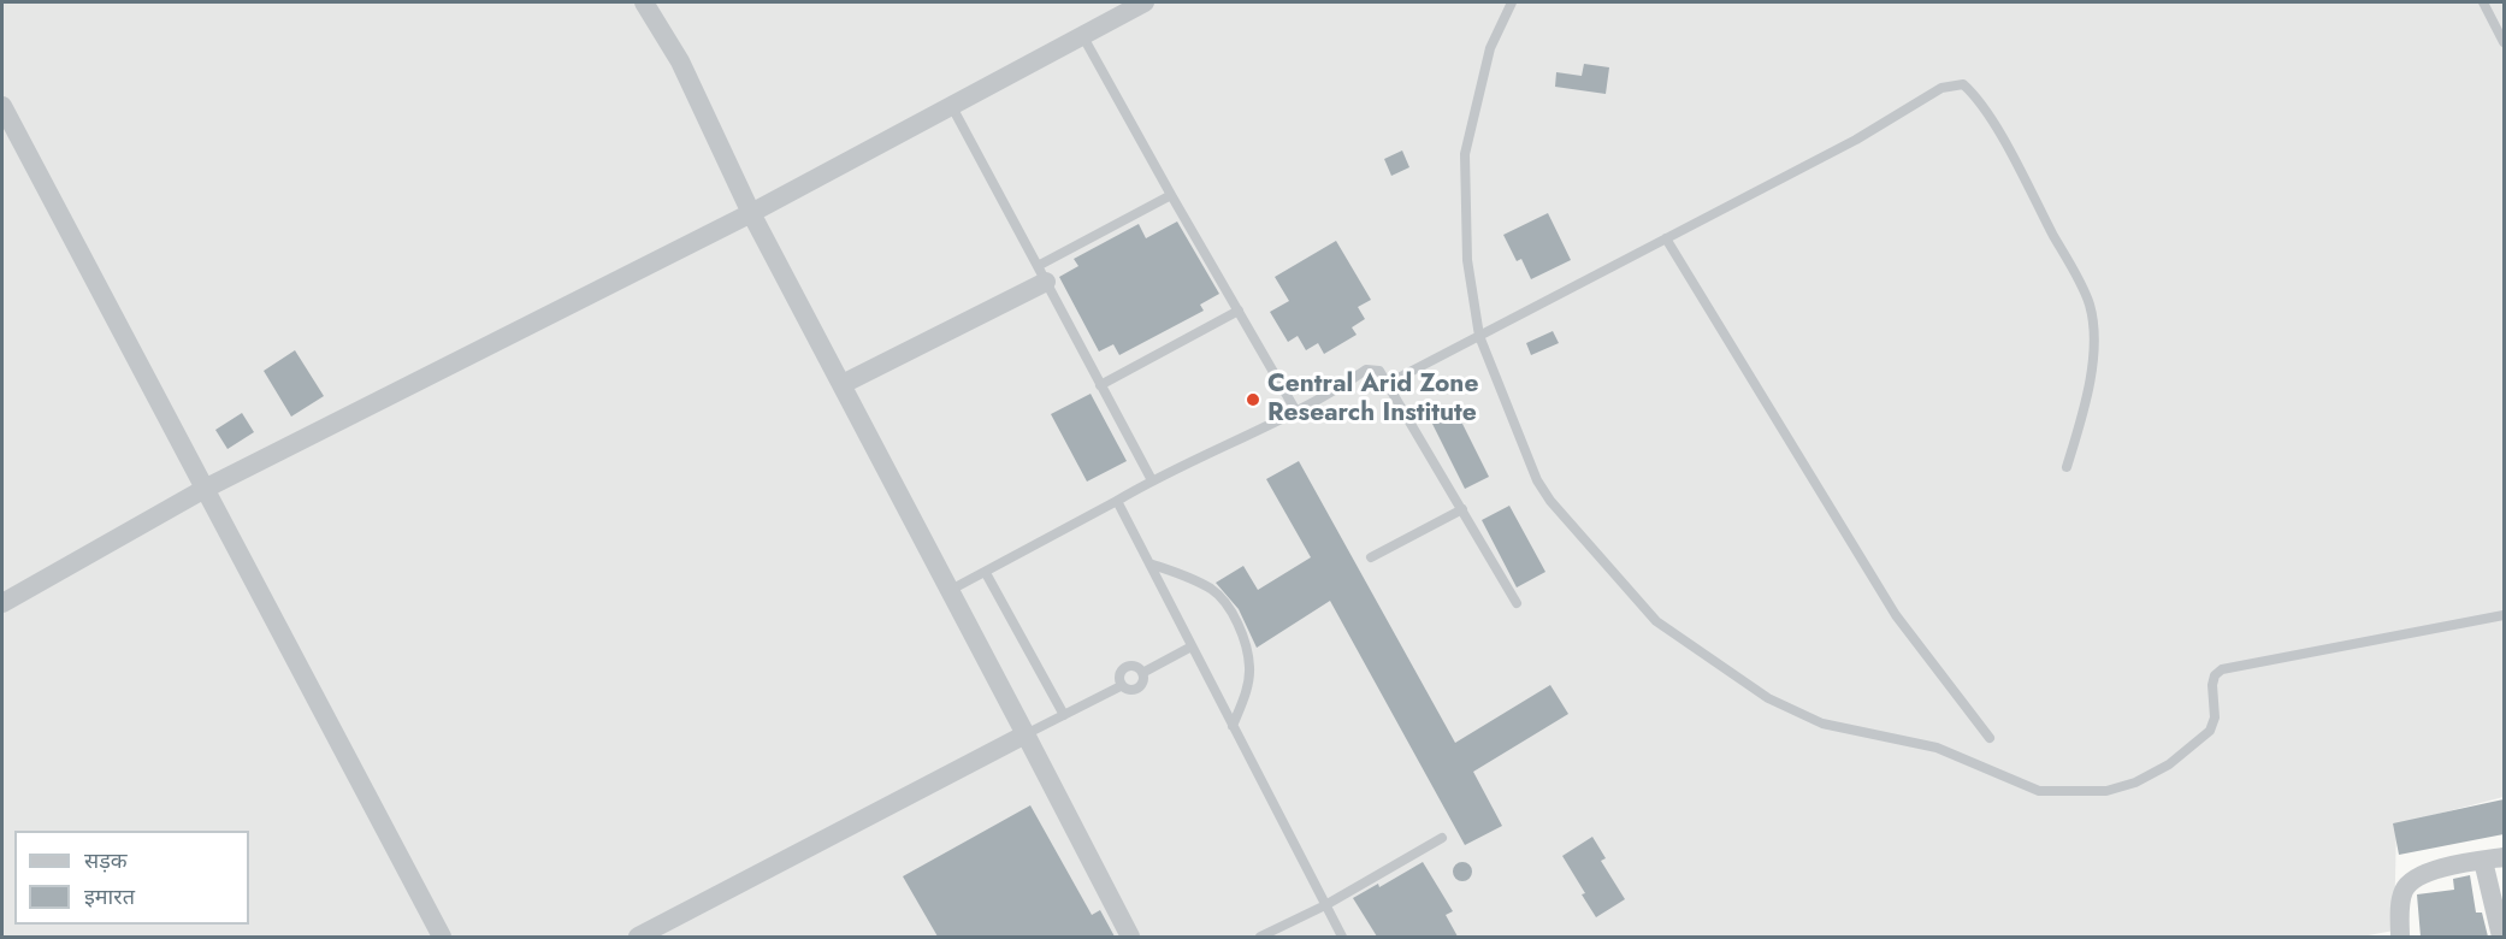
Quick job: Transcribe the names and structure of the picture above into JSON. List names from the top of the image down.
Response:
{
  "places": ["Central Arid Zone Research Institute"],
  "legend": ["सड़क", "इमारत"]
}
